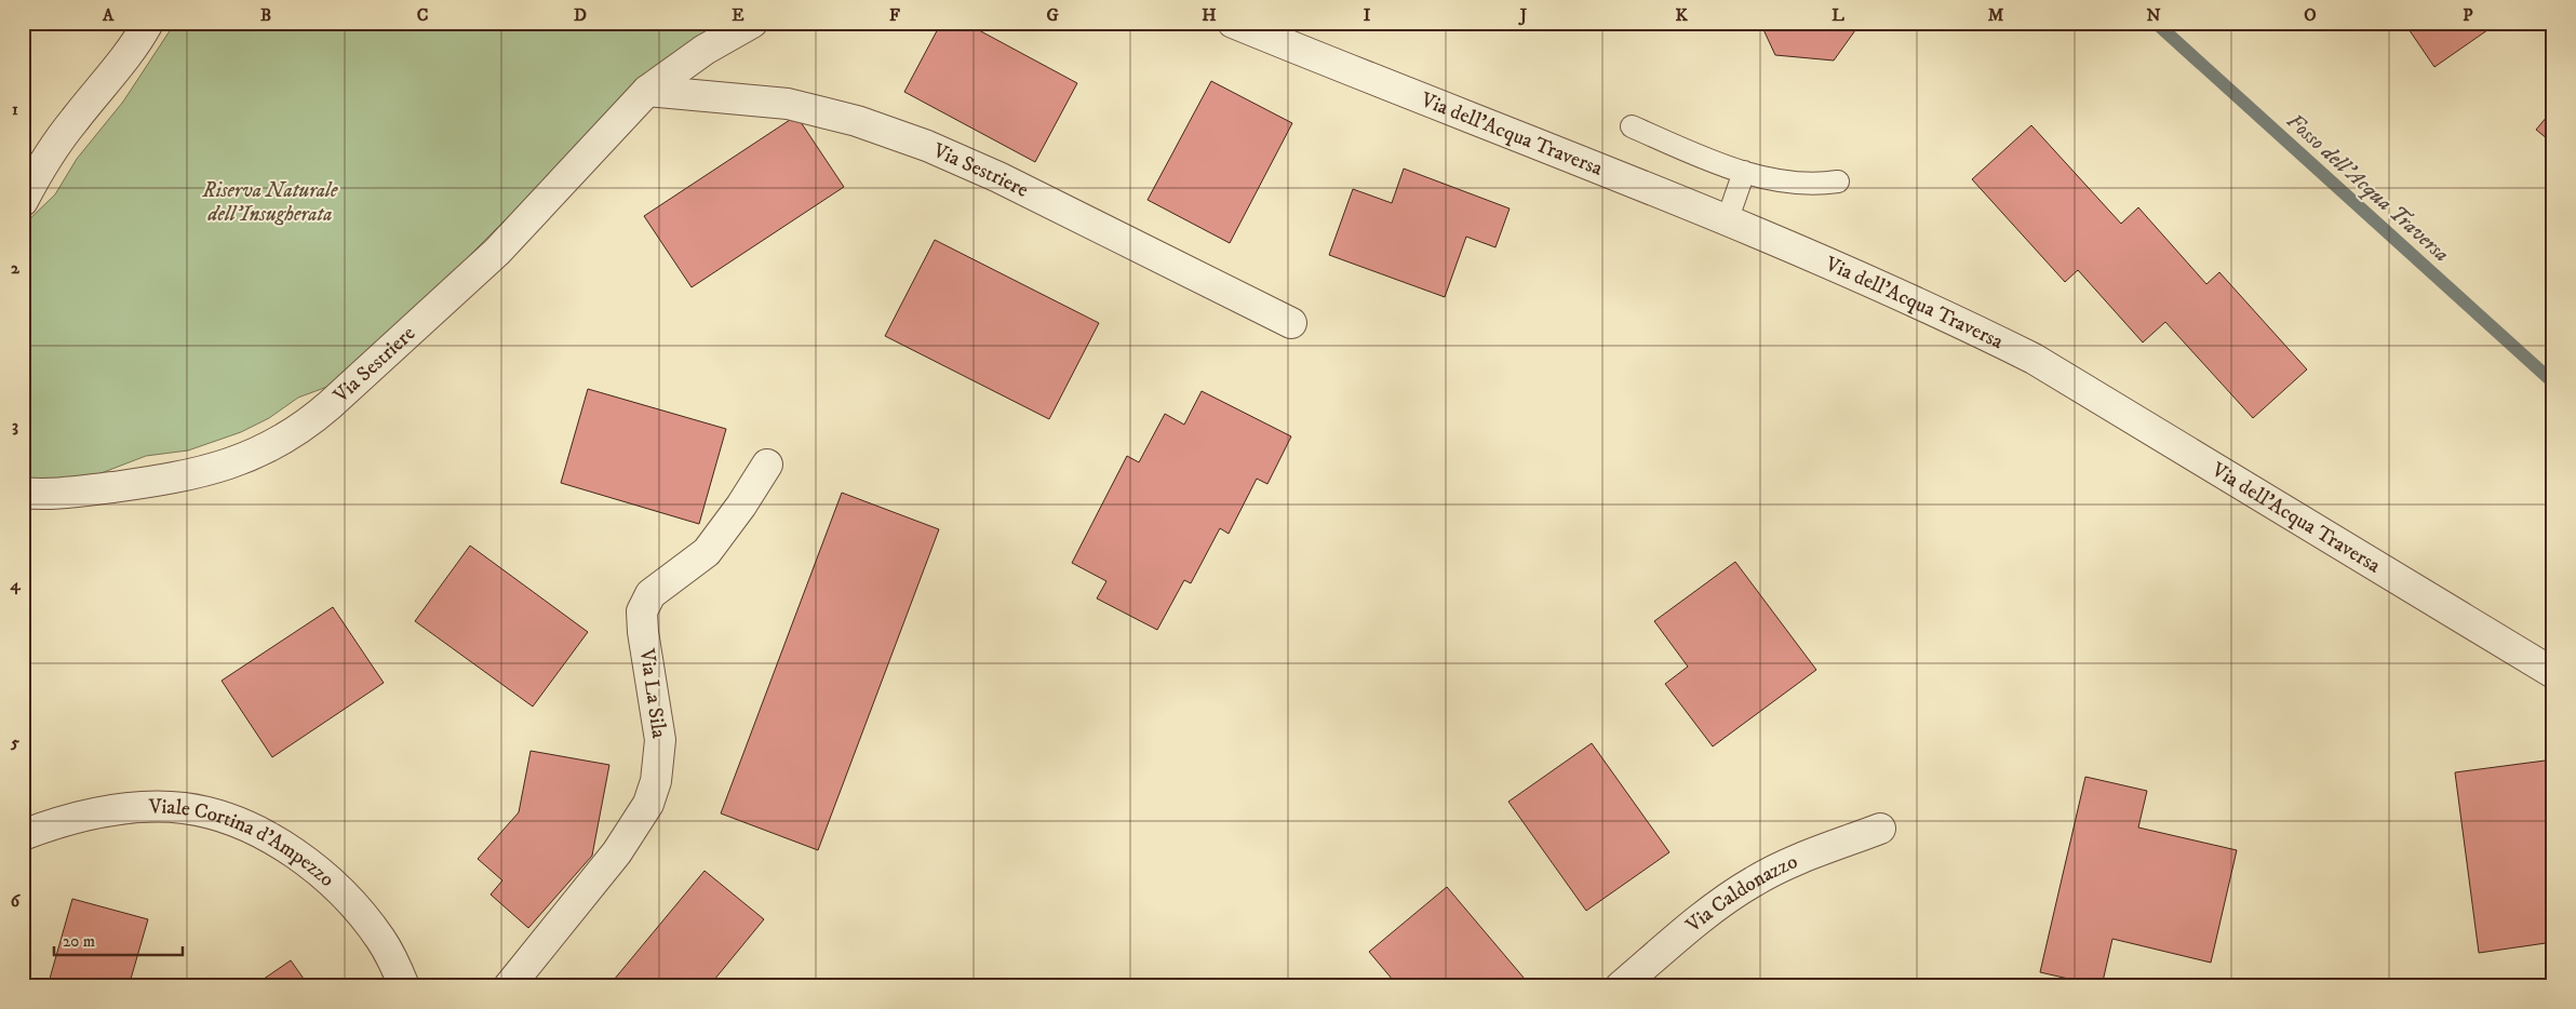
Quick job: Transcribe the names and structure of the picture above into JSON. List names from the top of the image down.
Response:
{
  "streets": {
    "street": [
      "Via dell'Acqua Traversa",
      "Via Sestriere",
      "Via La Sila",
      "Viale Cortina d'Ampezzo",
      "Via Caldonazzo"
    ]
  },
  "water": ["Fosso dell'Acqua Traversa"],
  "parks": ["Riserva Naturale dell'Insugherata"],
  "scale_bar": "20 m",
  "grid": {
    "columns": [
      "A",
      "B",
      "C",
      "D",
      "E",
      "F",
      "G",
      "H",
      "I",
      "J",
      "K",
      "L",
      "M",
      "N",
      "O",
      "P"
    ],
    "rows": [
      "1",
      "2",
      "3",
      "4",
      "5",
      "6"
    ]
  }
}
